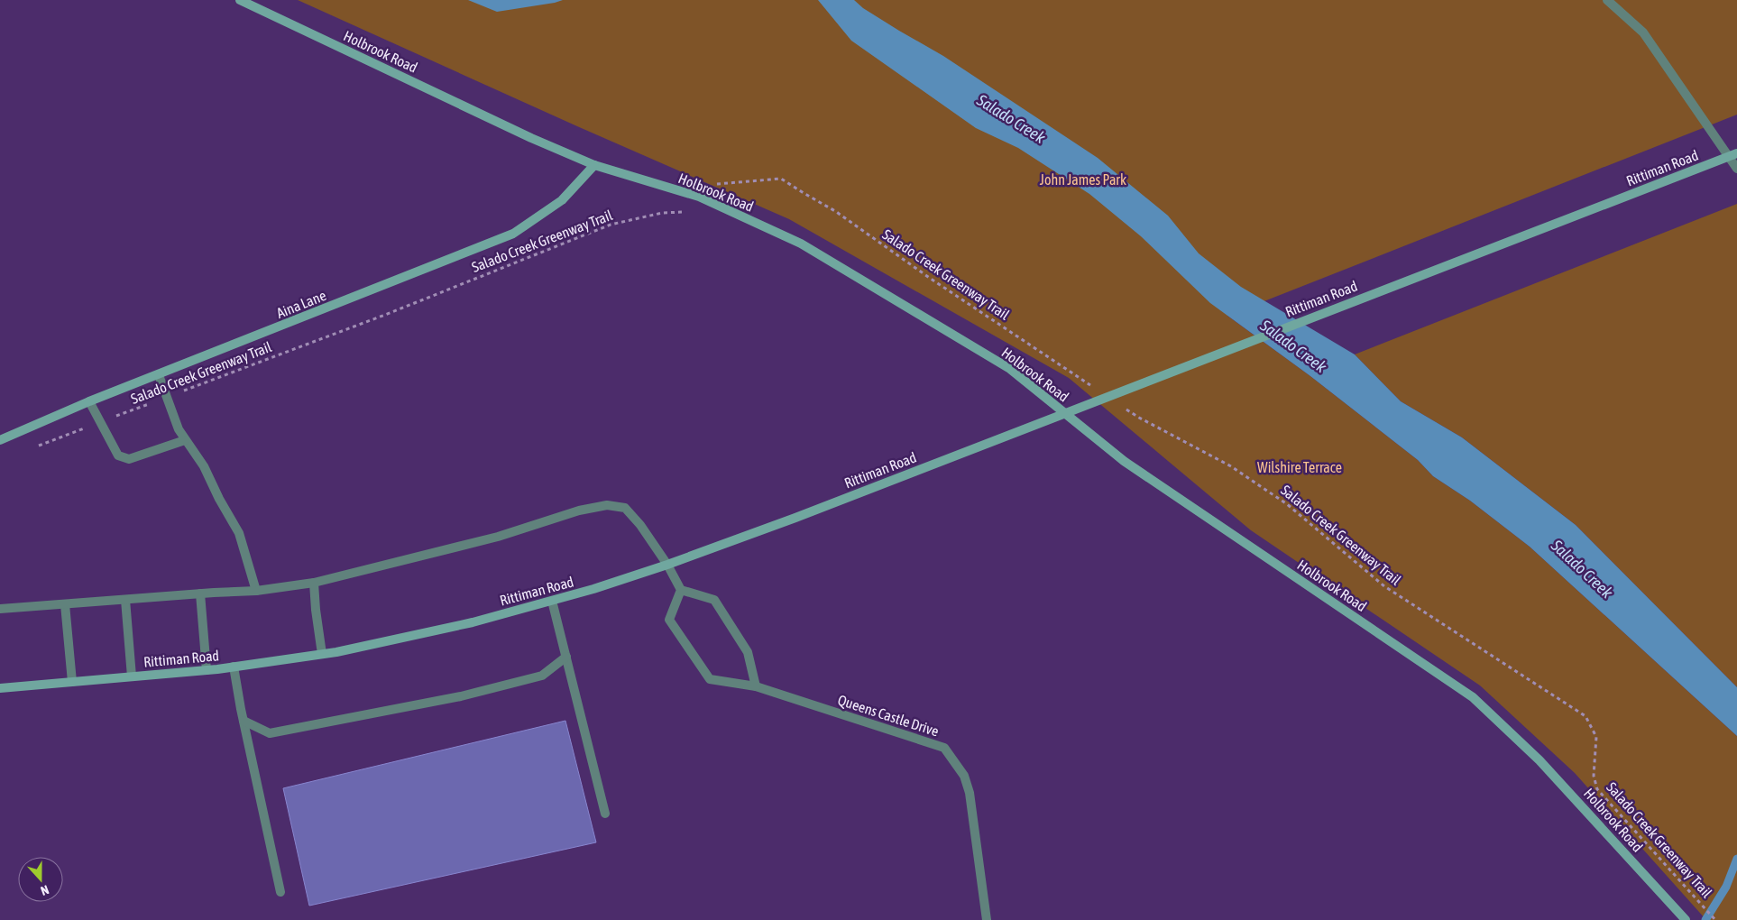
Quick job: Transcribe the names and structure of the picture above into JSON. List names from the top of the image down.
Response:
{
  "streets": {
    "street": [
      "Holbrook Road",
      "Rittiman Road",
      "Aina Lane",
      "Queens Castle Drive"
    ],
    "path": ["Salado Creek Greenway Trail"]
  },
  "crossings": [
    ["Holbrook Road", "Salado Creek Greenway Trail"],
    ["Holbrook Road", "Aina Lane"]
  ],
  "water": ["Salado Creek"],
  "parks": ["John James Park", "Wilshire Terrace"],
  "north": "bottom"
}
